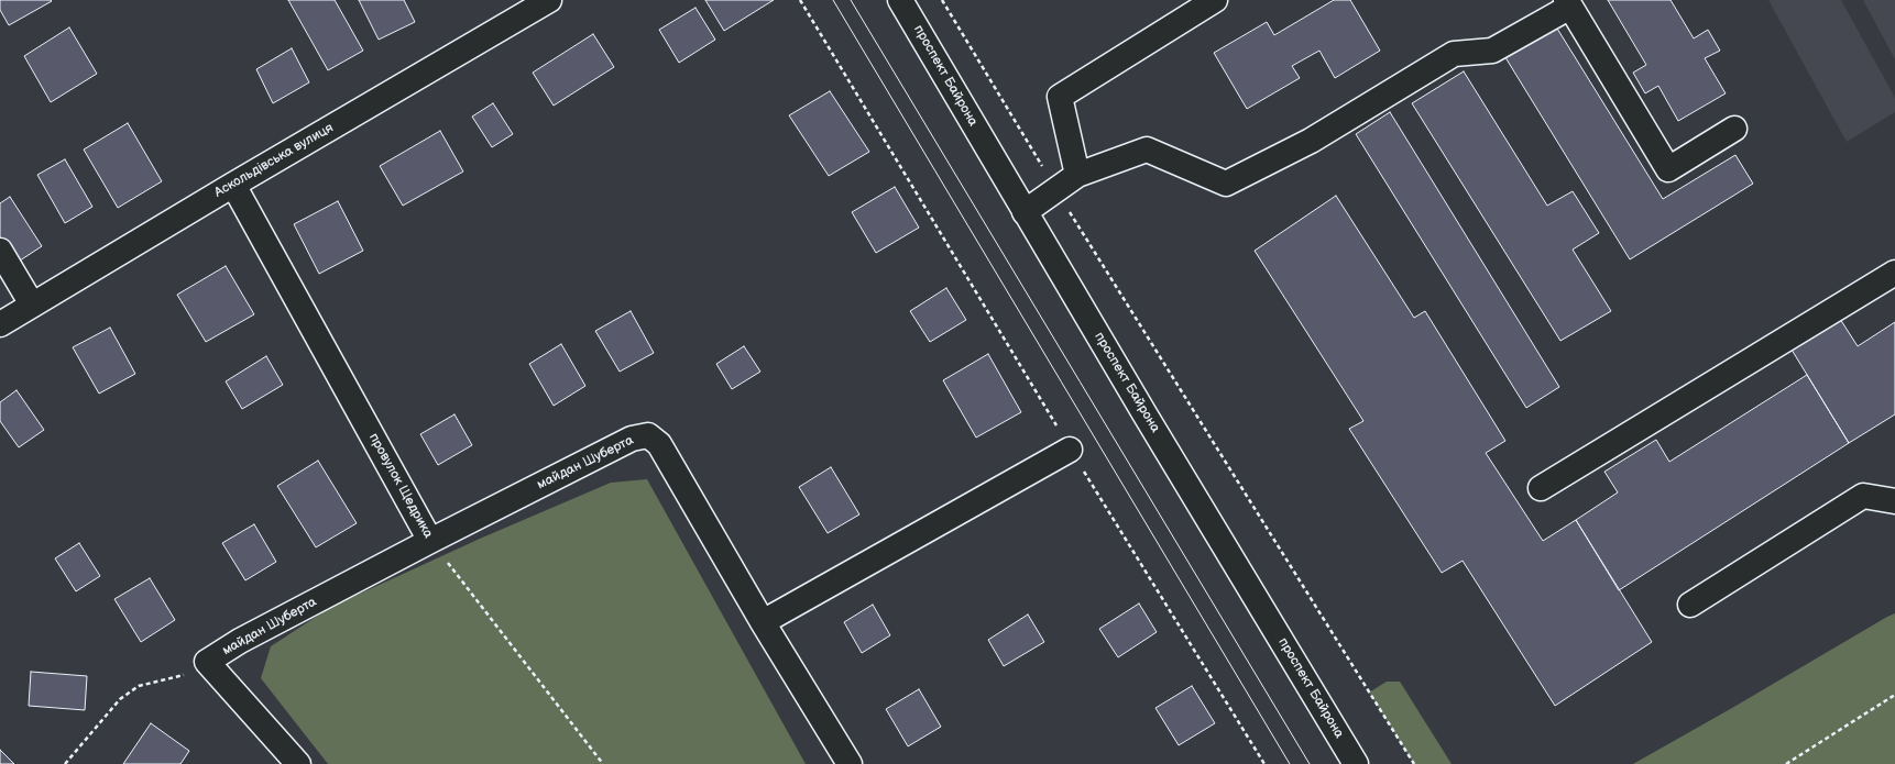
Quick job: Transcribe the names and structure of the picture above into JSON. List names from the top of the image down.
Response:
{
  "streets": {
    "street": [
      "проспект Байрона",
      "Аскольдівська вулиця",
      "майдан Шуберта",
      "провулок Щедрика"
    ]
  },
  "crossings": [
    ["Аскольдівська вулиця", "провулок Щедрика"],
    ["майдан Шуберта", "провулок Щедрика"]
  ]
}
